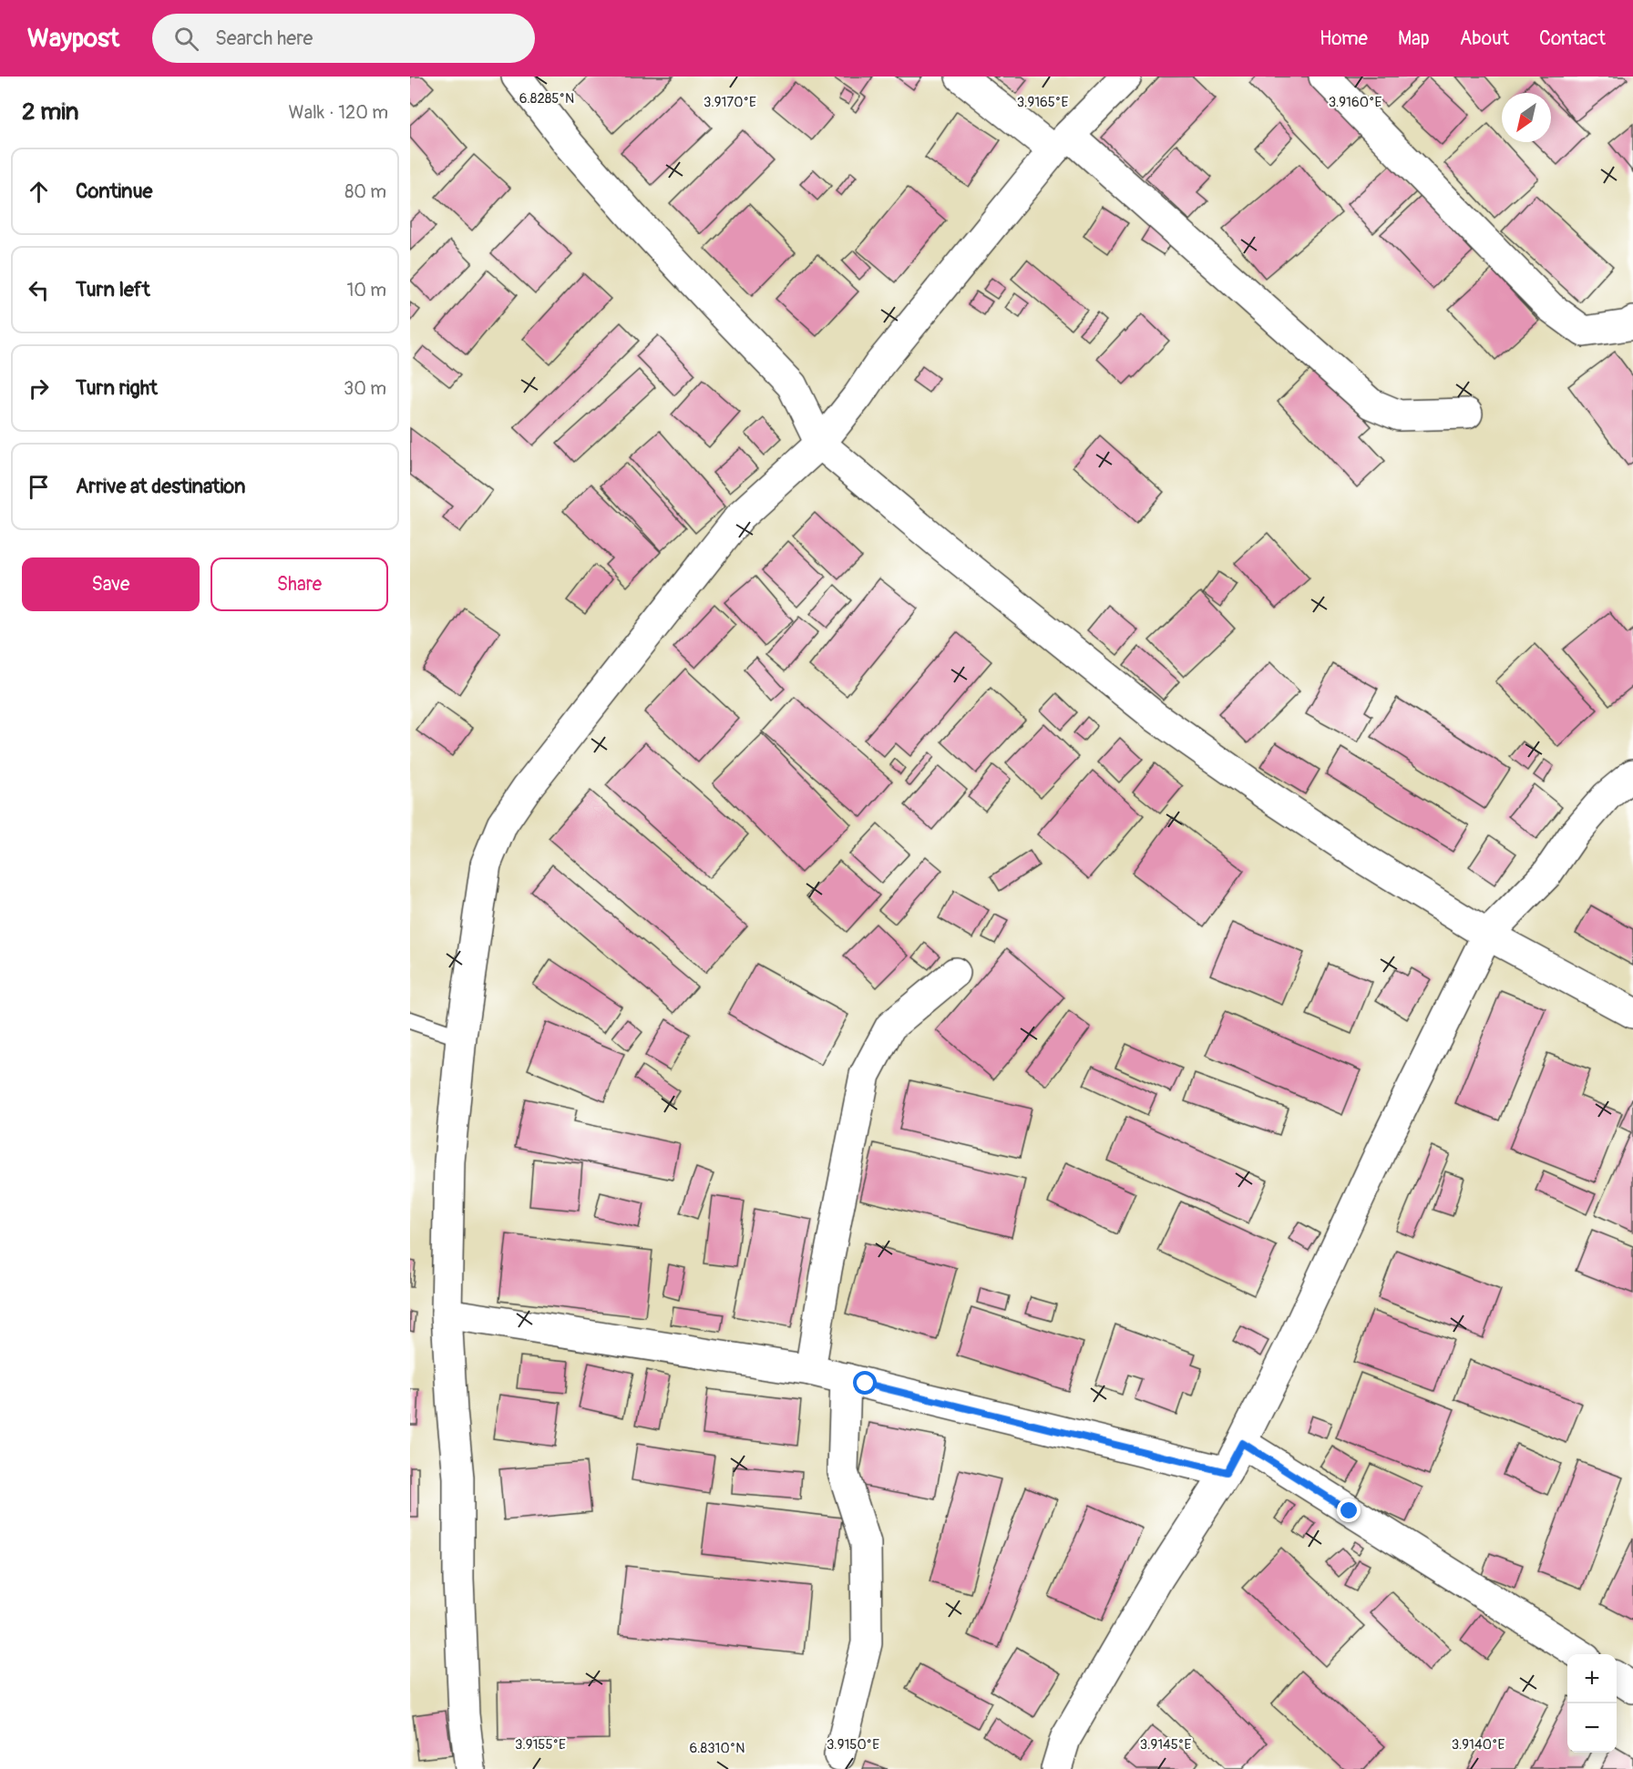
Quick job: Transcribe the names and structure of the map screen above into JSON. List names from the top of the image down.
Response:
{
  "north": "bottom left",
  "page": {
    "header": "Waypost",
    "search": "Search here",
    "nav": [
      "Home",
      "Map",
      "About",
      "Contact"
    ],
    "heading": ["2 min", "Walk · 120 m"],
    "list": [
      ["Continue", "80 m"],
      ["Turn left", "10 m"],
      ["Turn right", "30 m"],
      "Arrive at destination"
    ],
    "buttons": ["Save", "Share"],
    "map_buttons": ["+", "−"]
  },
  "coordinates": [
    "6.8285°N",
    "3.9170°E",
    "3.9165°E",
    "3.9160°E",
    "3.9155°E",
    "3.9150°E",
    "3.9145°E",
    "3.9140°E",
    "6.8310°N"
  ]
}
